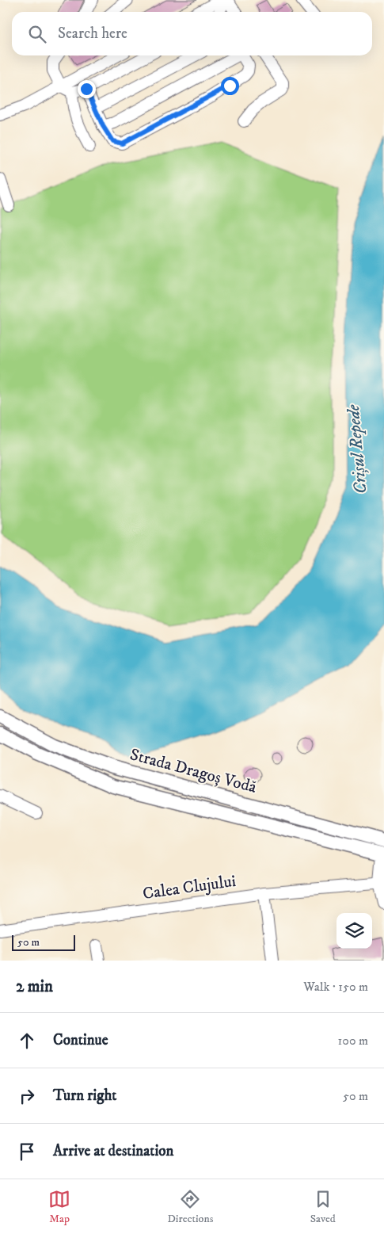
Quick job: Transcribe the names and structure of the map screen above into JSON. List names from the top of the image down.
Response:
{
  "streets": {
    "main road": ["Strada Dragoș Vodă"],
    "street": ["Calea Clujului"]
  },
  "water": ["Crișul Repede"],
  "scale_bar": "50 m",
  "page": {
    "search": "Search here",
    "scale": "50 m",
    "heading": ["2 min", "Walk · 150 m"],
    "list": [
      ["Continue", "100 m"],
      ["Turn right", "50 m"],
      "Arrive at destination"
    ],
    "nav": ["Map", "Directions", "Saved"]
  }
}
